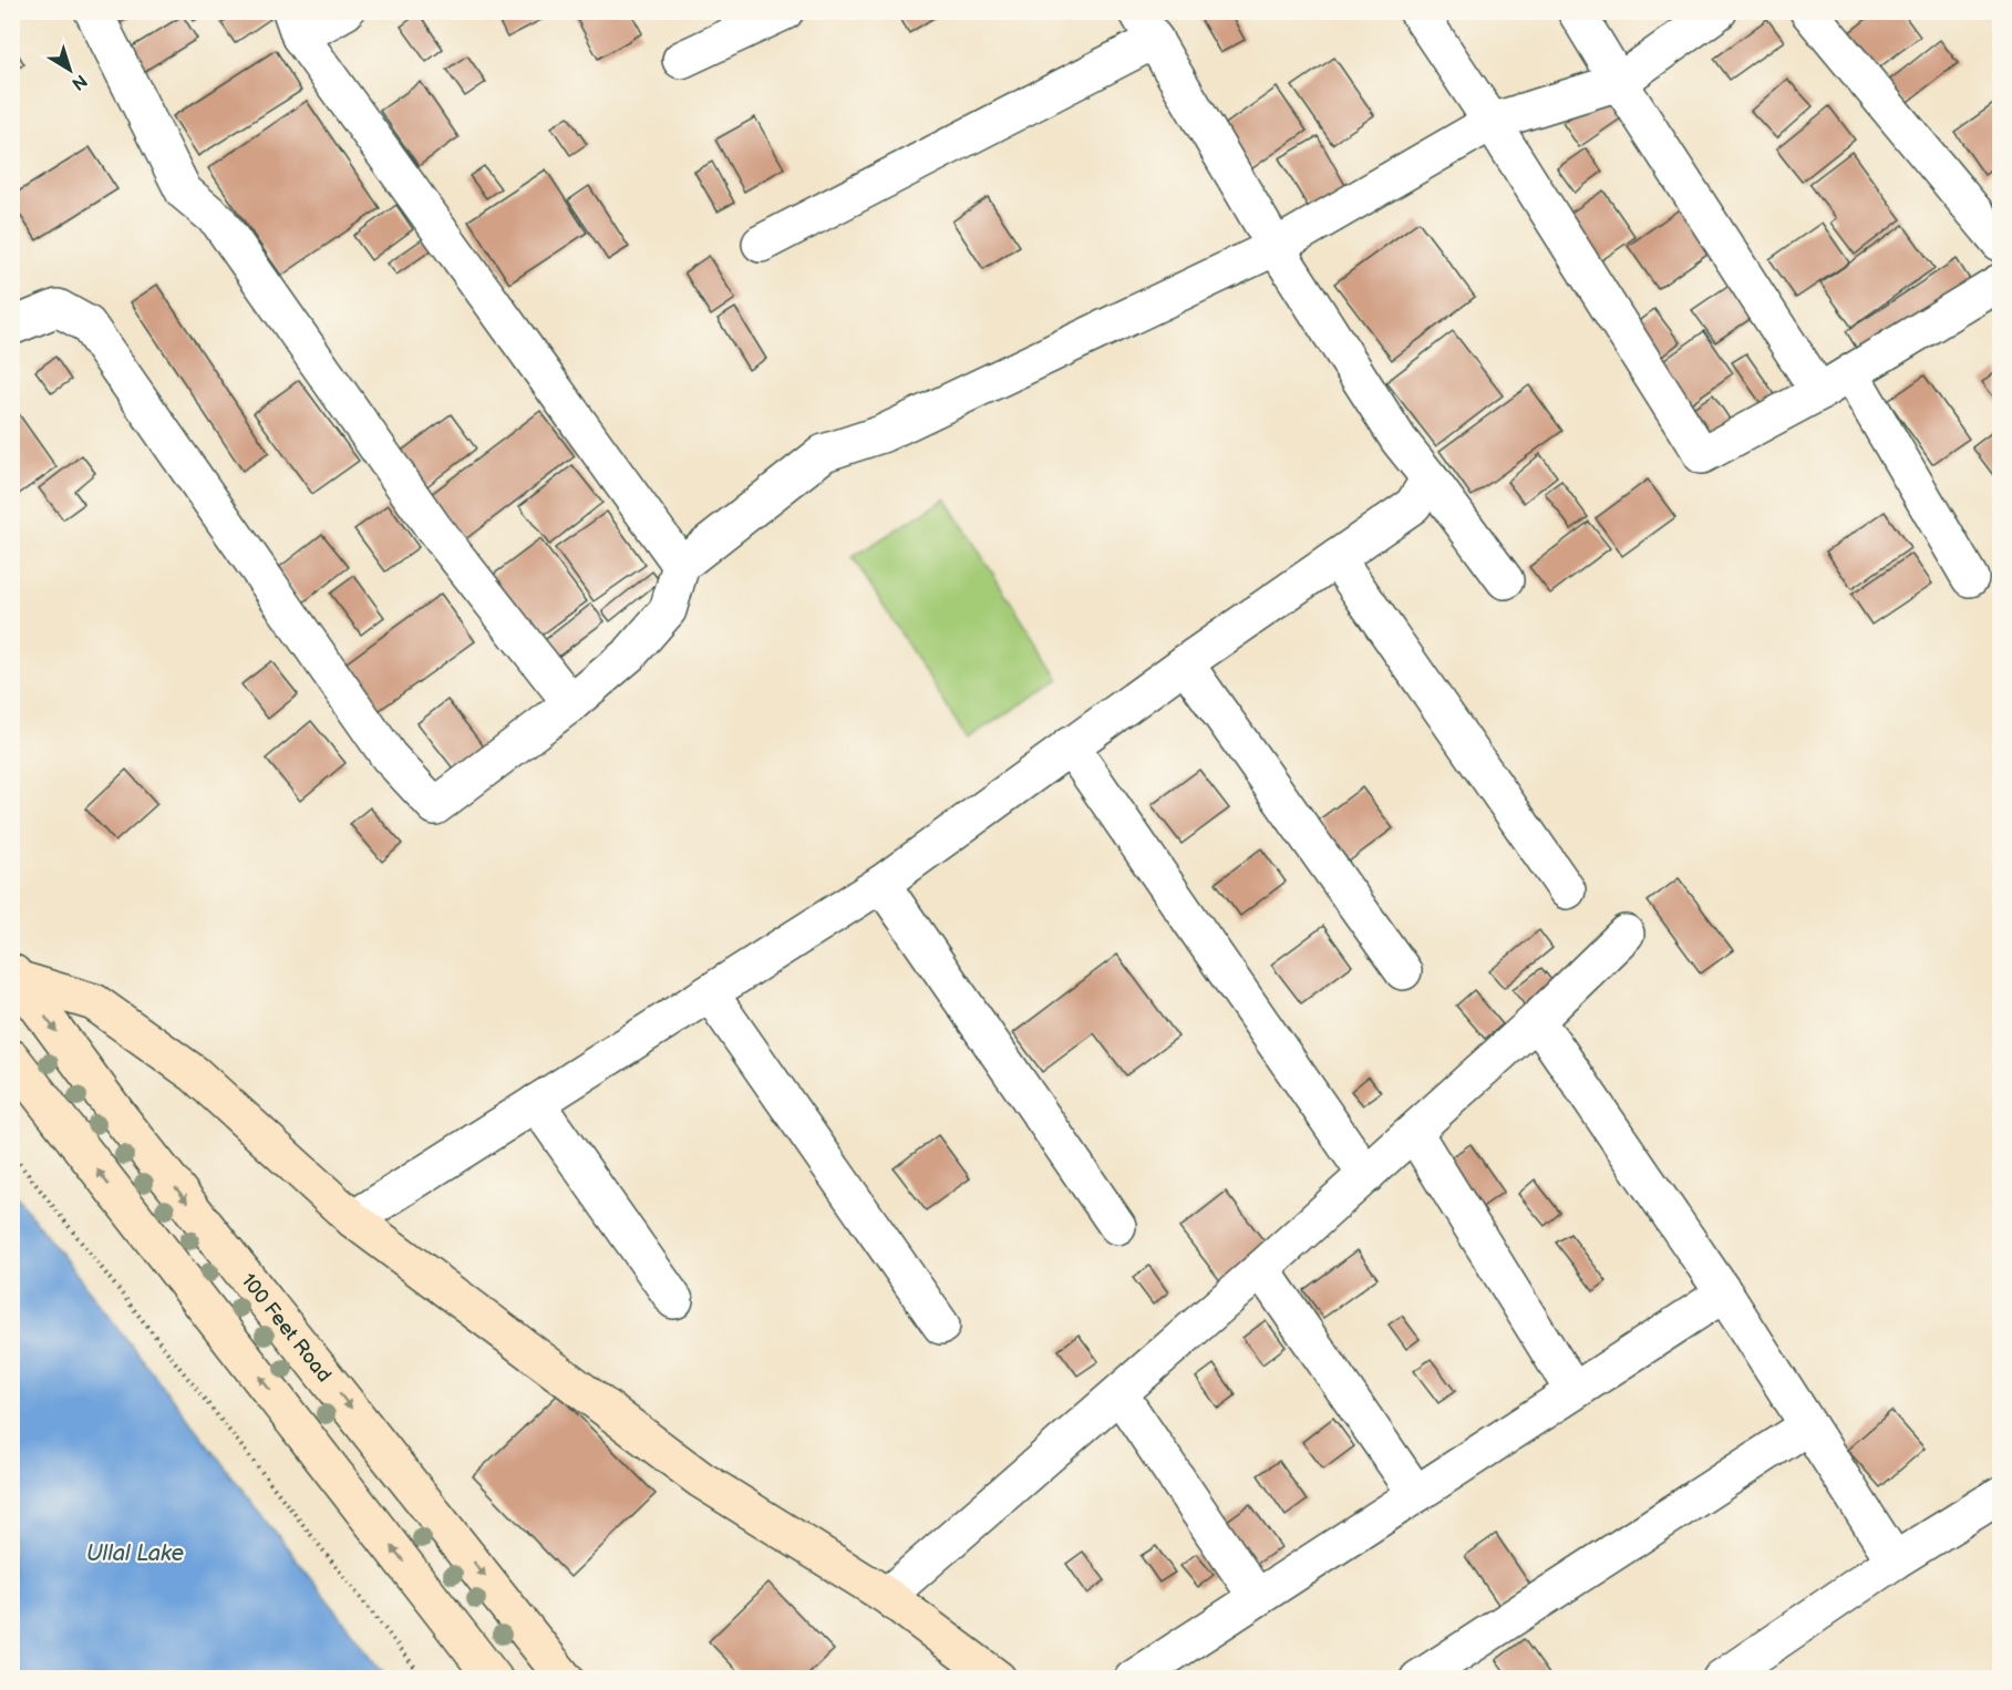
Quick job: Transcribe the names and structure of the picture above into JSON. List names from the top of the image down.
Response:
{
  "streets": {
    "main road": ["100 Feet Road"]
  },
  "water": ["Ullal Lake"],
  "north": "bottom right"
}
